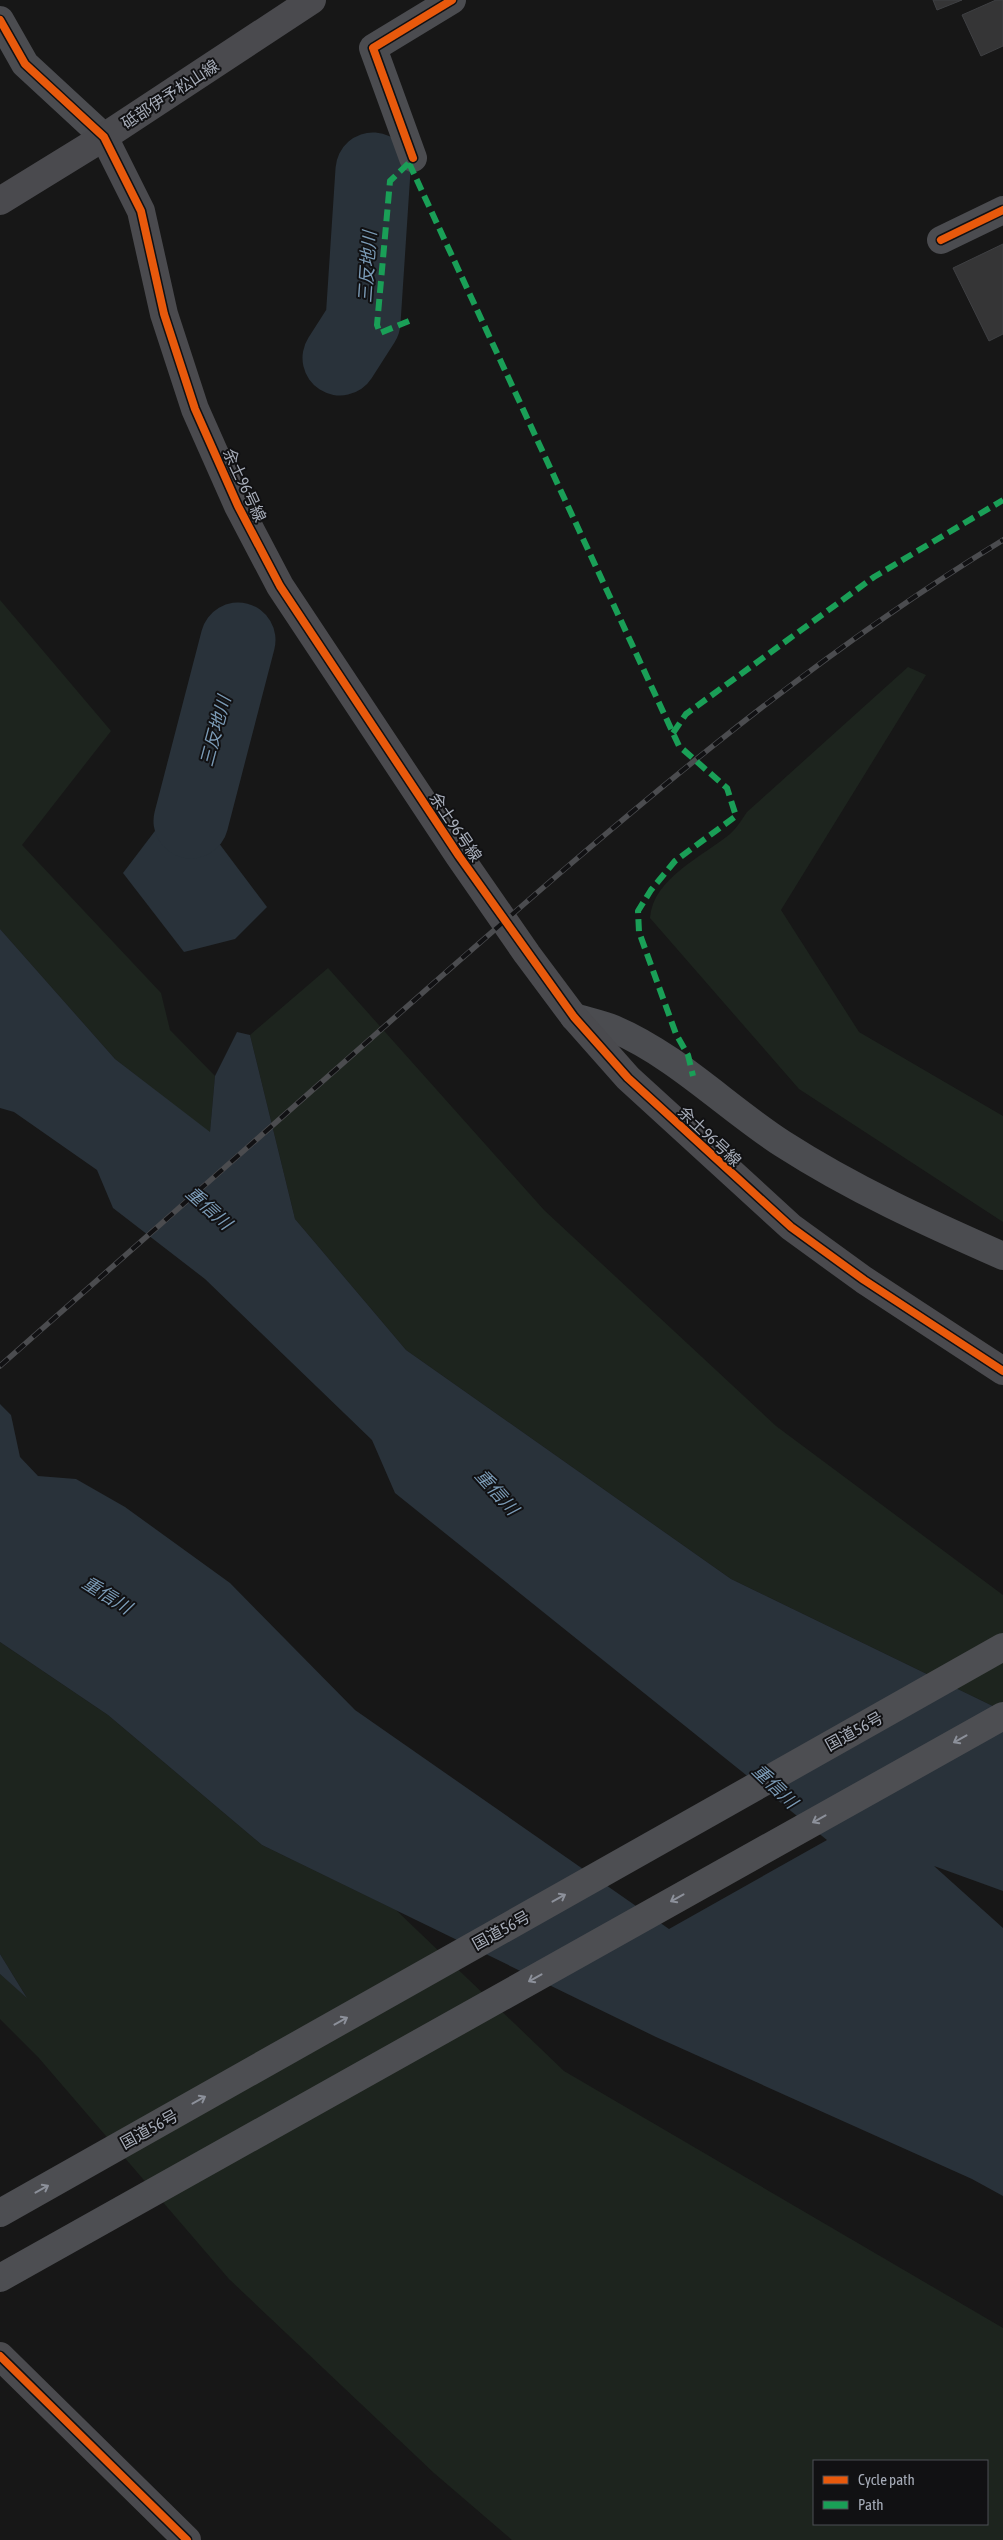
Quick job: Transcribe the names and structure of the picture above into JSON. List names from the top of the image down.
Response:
{
  "streets": {
    "highway": ["国道56号"],
    "street": ["砥部伊予松山線", "余土96号線"]
  },
  "crossings": [
    ["砥部伊予松山線", "余土96号線"]
  ],
  "water": ["三反地川", "重信川"],
  "legend": ["Cycle path", "Path"]
}
